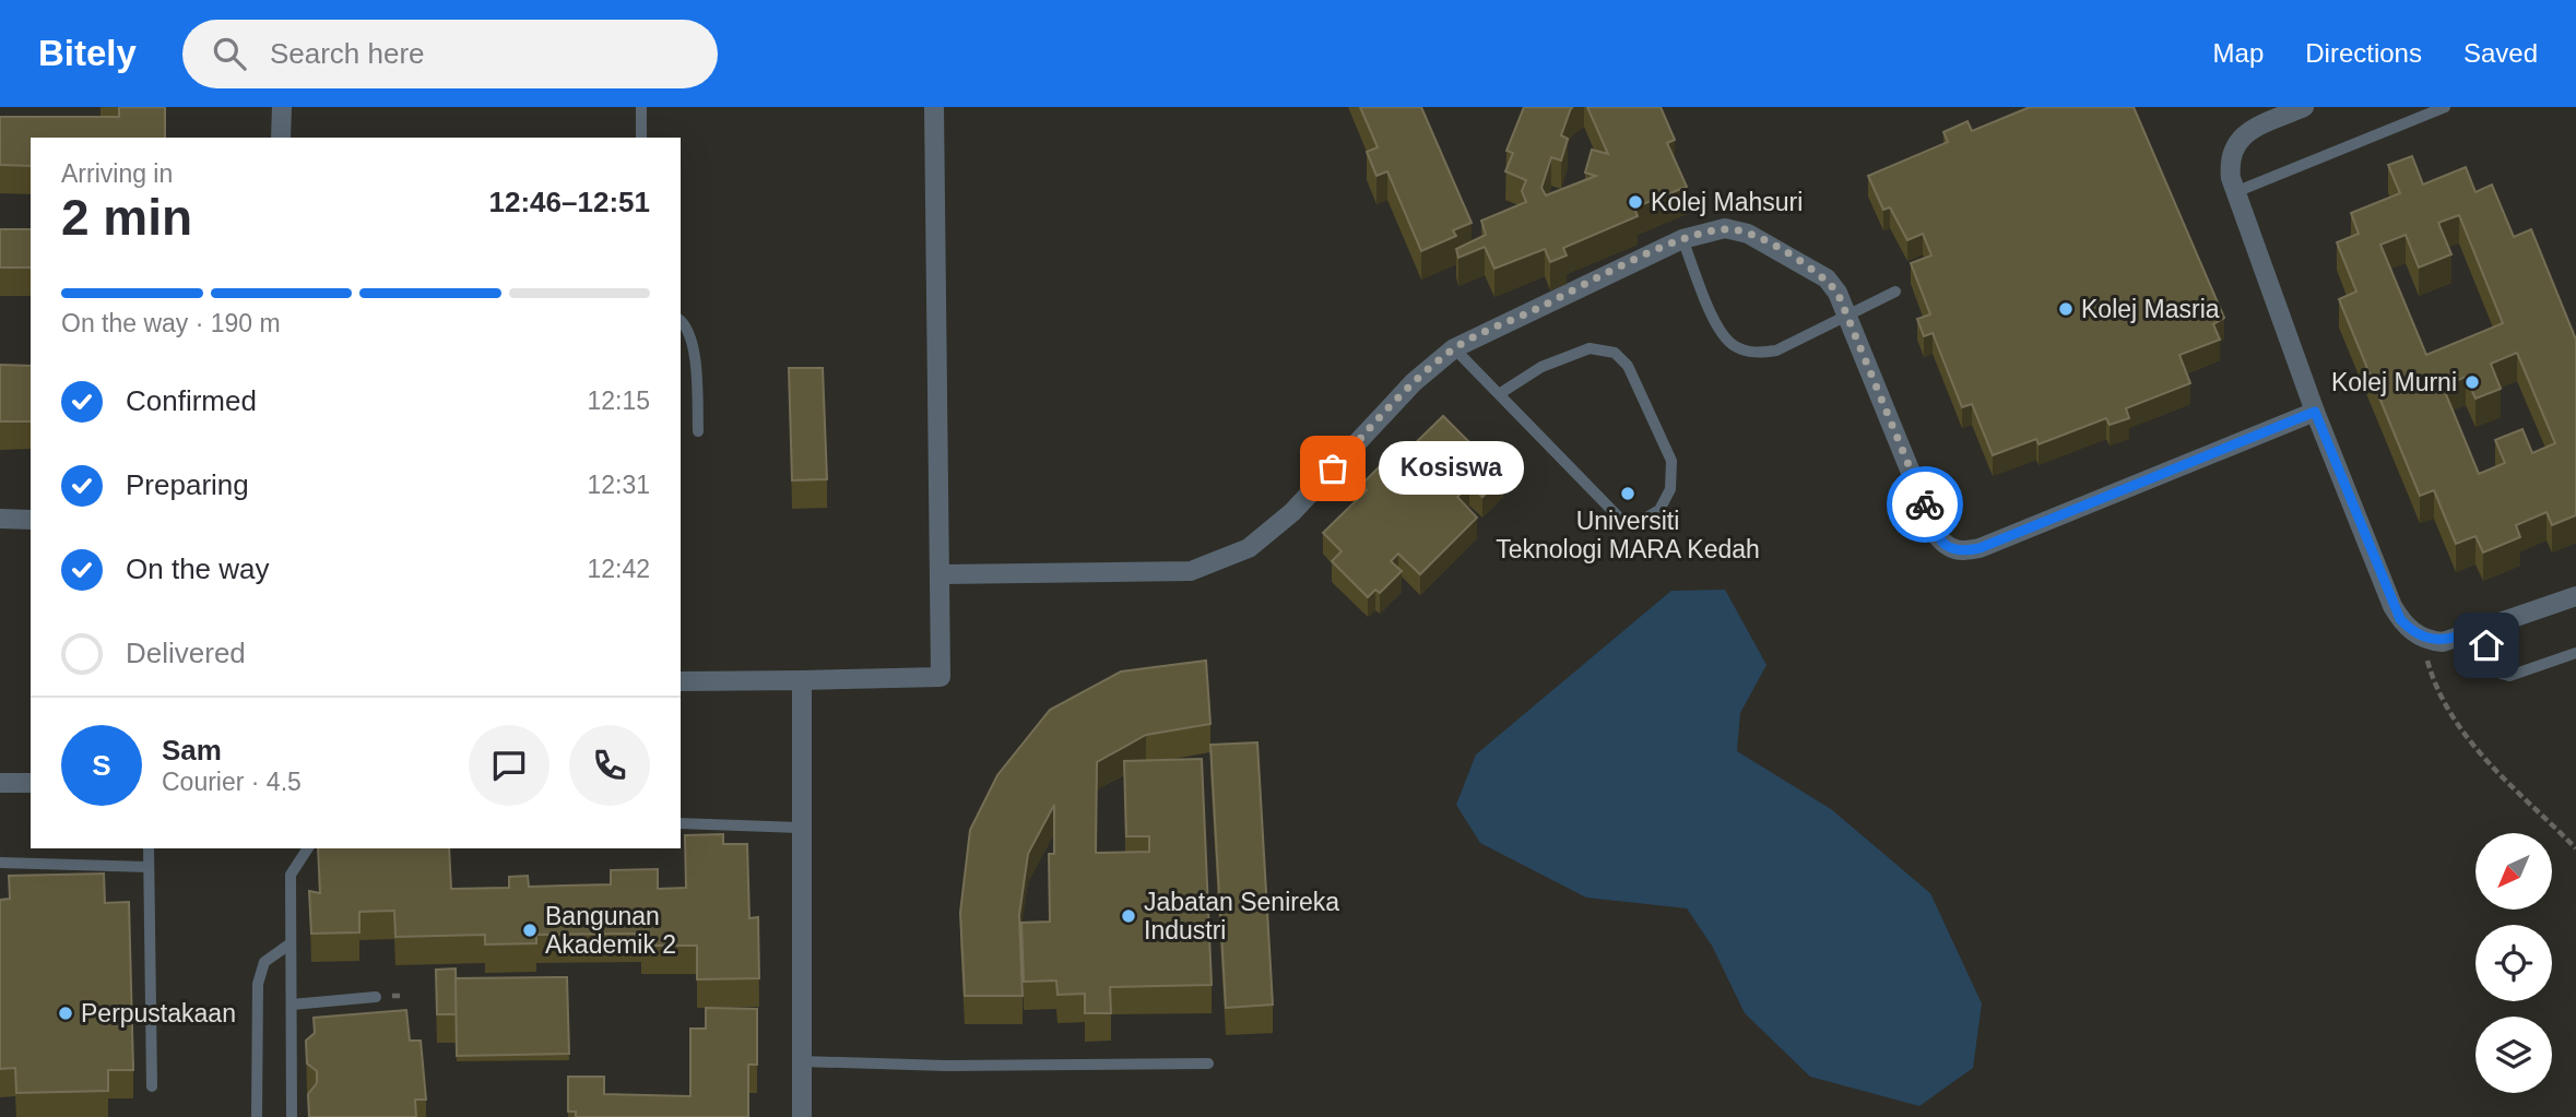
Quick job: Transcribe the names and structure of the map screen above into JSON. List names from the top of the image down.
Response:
{
  "places": [
    "Kolej Mahsuri",
    "Kolej Masria",
    "Kolej Murni",
    "Kosiswa",
    "Universiti Teknologi MARA Kedah",
    "Jabatan Senireka Industri",
    "Bangunan Akademik 2",
    "Perpustakaan"
  ],
  "north": "bottom left",
  "page": {
    "header": "Bitely",
    "search": "Search here",
    "nav": ["Map", "Directions", "Saved"],
    "heading": ["2 min", "Arriving in", "12:46–12:51"],
    "panel": ["Sam", "Courier · 4.5"],
    "bar": "On the way · 190 m",
    "list": [
      ["Confirmed", "12:15"],
      ["Preparing", "12:31"],
      ["On the way", "12:42"],
      "Delivered"
    ],
    "bubble": "Kosiswa",
    "round": "S"
  }
}
